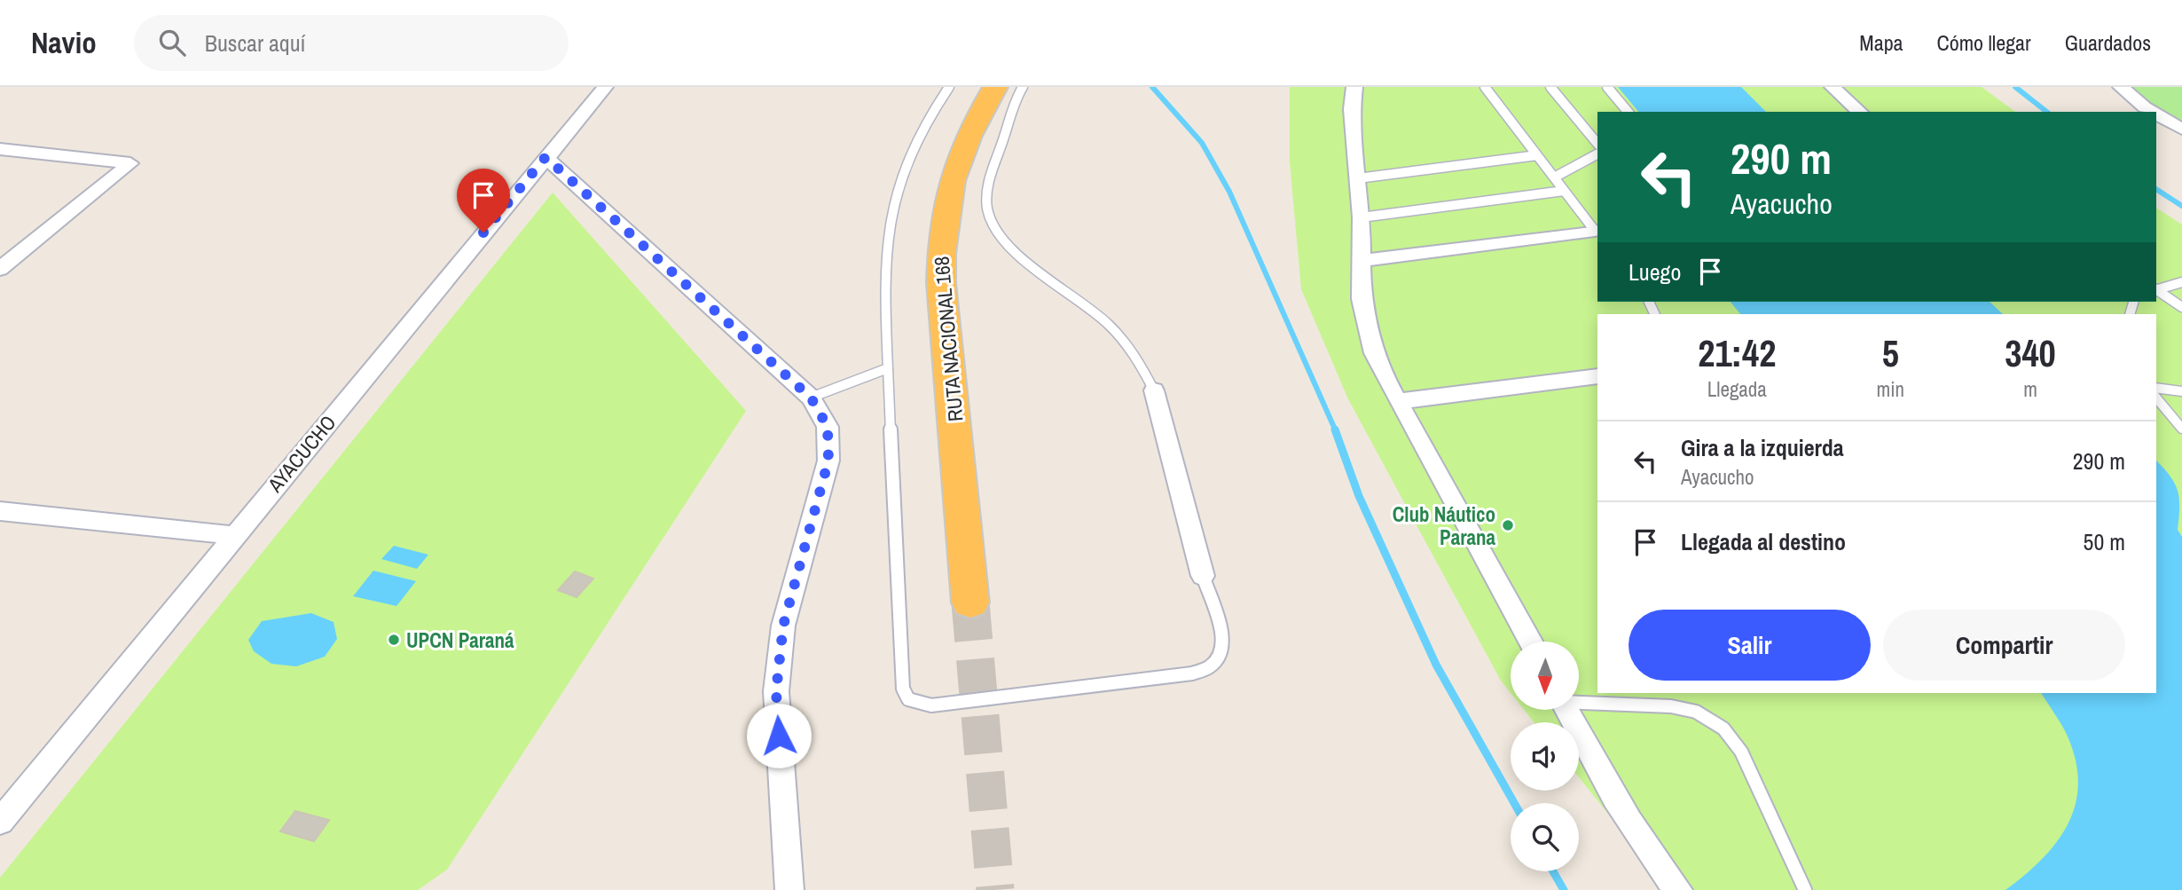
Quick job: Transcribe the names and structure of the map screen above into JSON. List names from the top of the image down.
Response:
{
  "streets": {
    "highway": ["RUTA NACIONAL 168"],
    "street": ["AYACUCHO"]
  },
  "places": ["Club Náutico Parana", "UPCN Paraná"],
  "north": "bottom",
  "page": {
    "header": "Navio",
    "search": "Buscar aquí",
    "nav": ["Mapa", "Cómo llegar", "Guardados"],
    "turn": ["290 m", "Ayacucho"],
    "then": "Luego",
    "eta": [
      "21:42",
      "Llegada",
      "5",
      "min",
      "340",
      "m"
    ],
    "list": [
      {
        "name": "Gira a la izquierda",
        "note": "Ayacucho",
        "value": "290 m"
      },
      {
        "name": "Llegada al destino",
        "value": "50 m"
      }
    ],
    "buttons": ["Salir", "Compartir"]
  }
}
